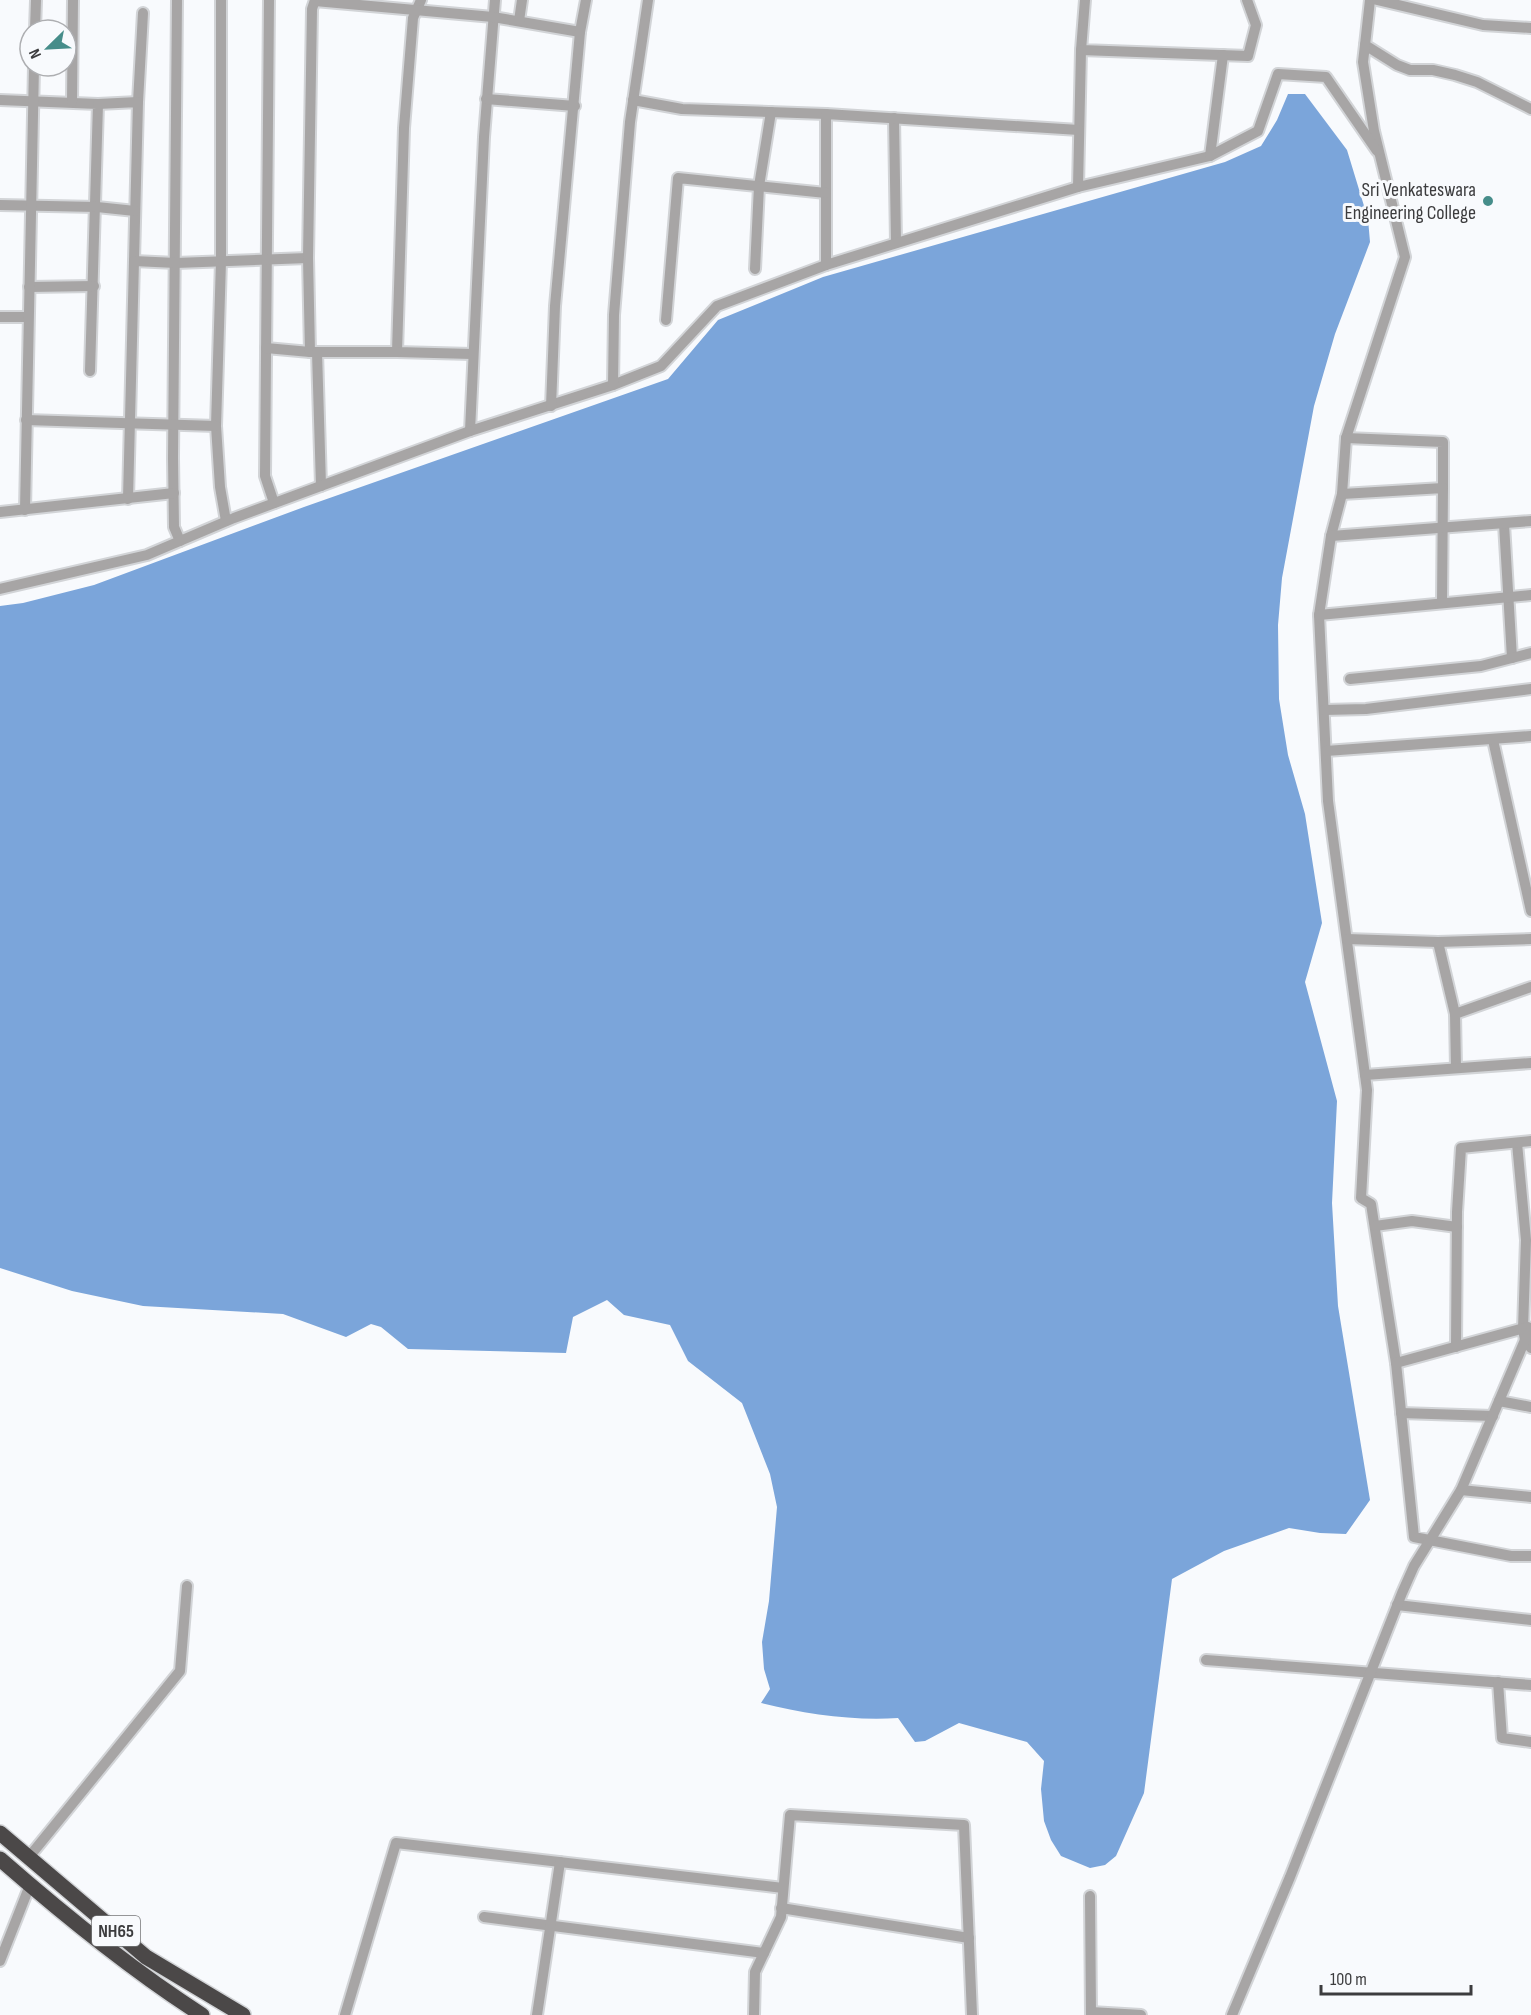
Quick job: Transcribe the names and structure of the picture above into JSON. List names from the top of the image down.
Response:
{
  "streets": {
    "highway": ["NH65"]
  },
  "places": ["Sri Venkateswara Engineering College"],
  "scale_bar": "100 m",
  "north": "bottom left"
}
